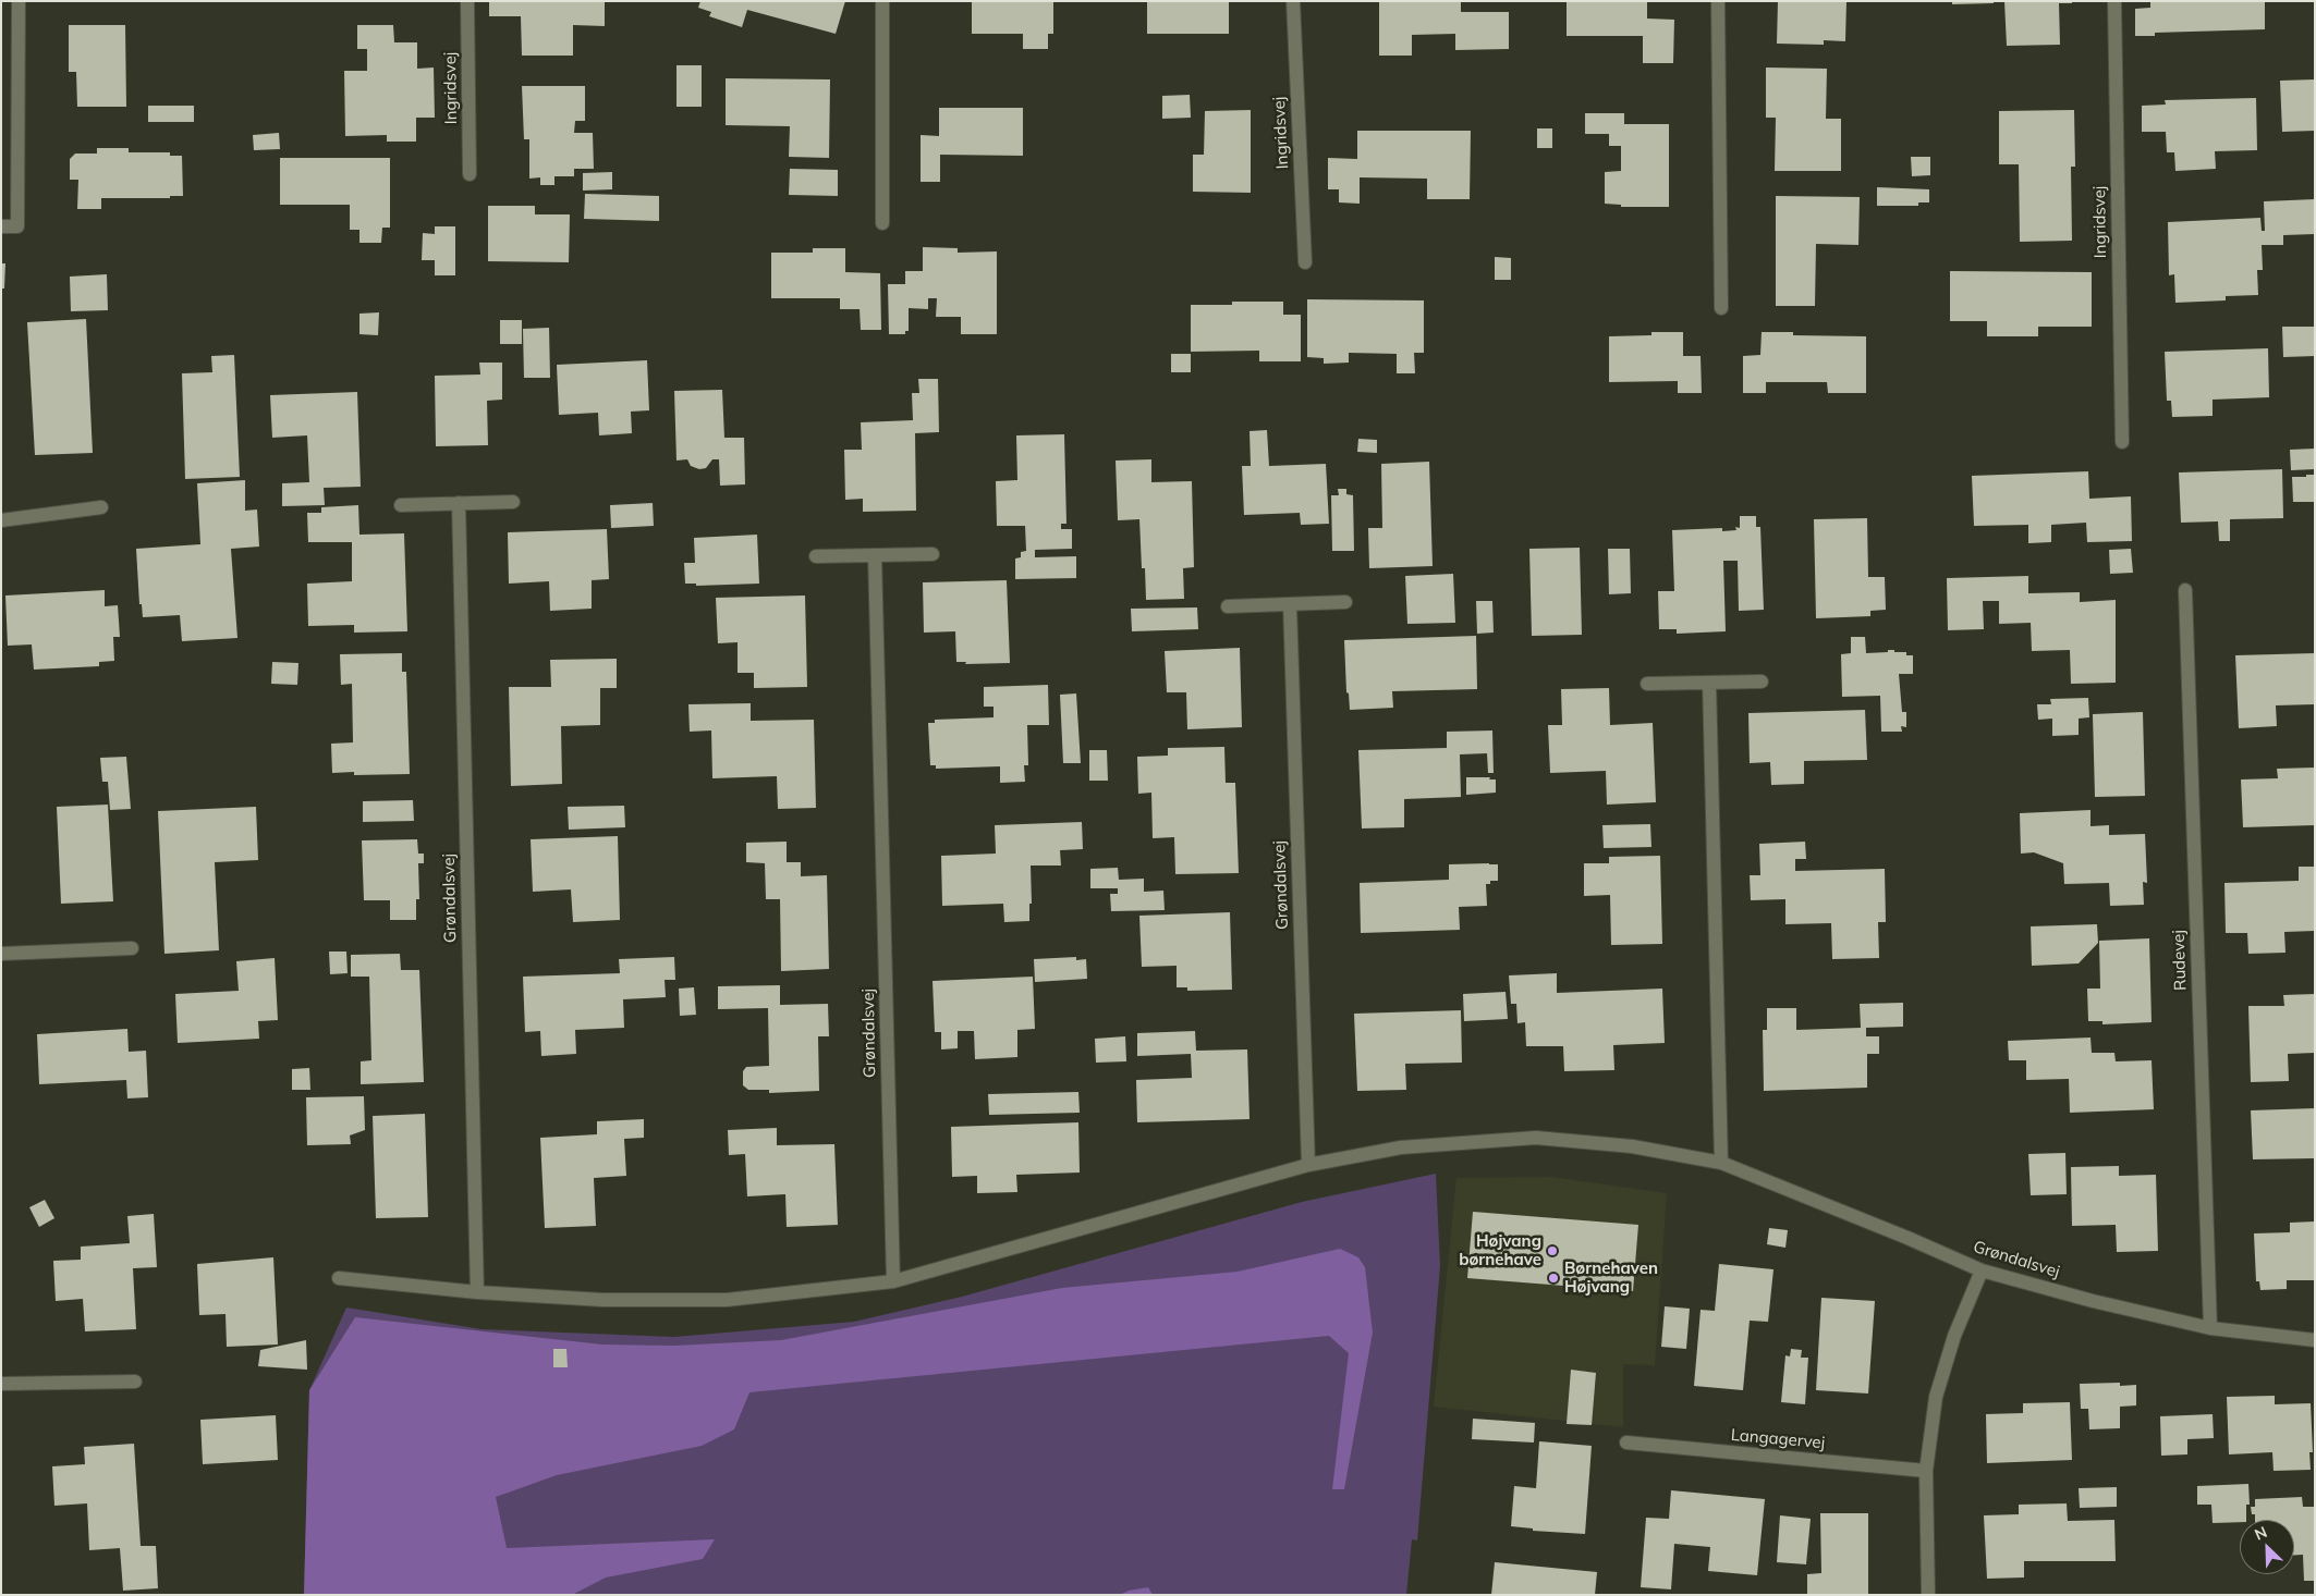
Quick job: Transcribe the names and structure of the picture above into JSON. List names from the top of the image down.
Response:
{
  "streets": {
    "street": [
      "Ingridsvej",
      "Grøndalsvej",
      "Rudevej",
      "Langagervej"
    ]
  },
  "crossings": [
    ["Grøndalsvej", "Rudevej"]
  ],
  "places": ["Højvang børnehave", "Børnehaven Højvang"],
  "north": "top left"
}
